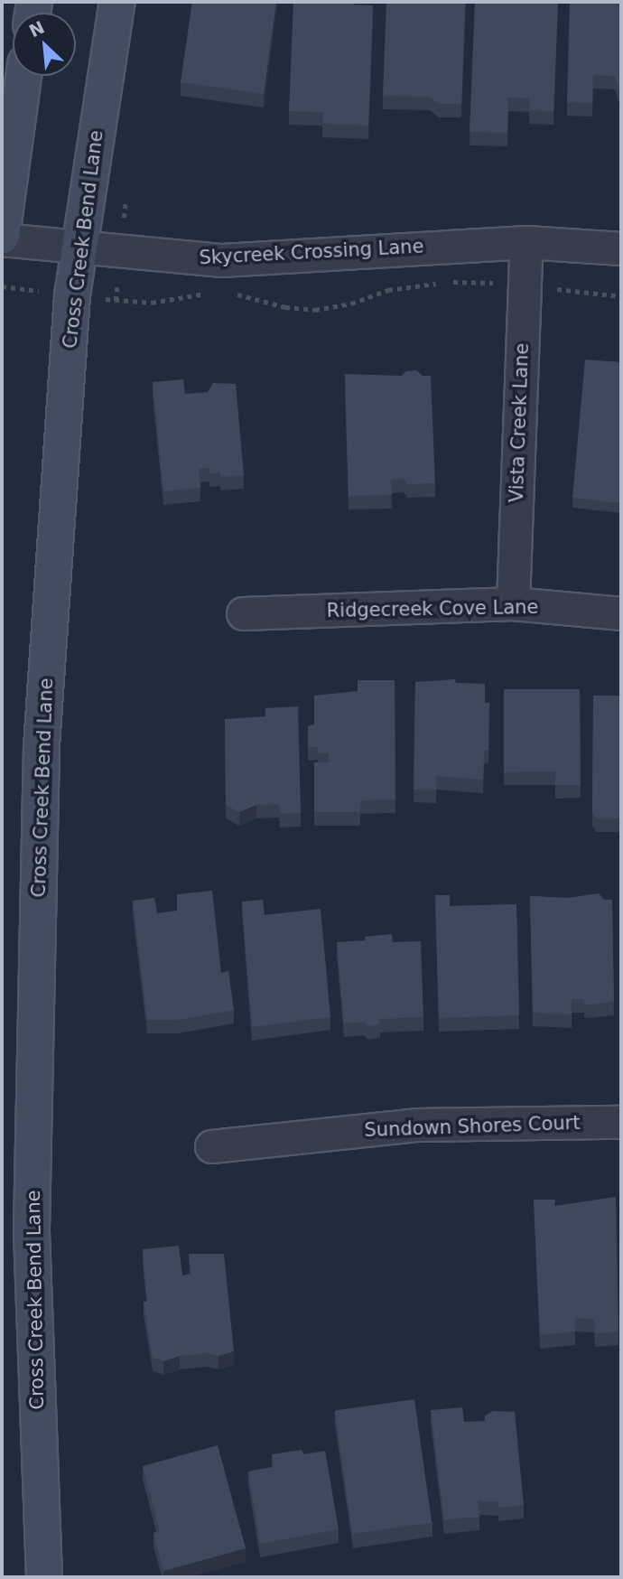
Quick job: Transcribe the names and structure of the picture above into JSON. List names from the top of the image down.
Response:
{
  "streets": {
    "main road": ["Cross Creek Bend Lane"],
    "street": [
      "Skycreek Crossing Lane",
      "Vista Creek Lane",
      "Ridgecreek Cove Lane",
      "Sundown Shores Court"
    ]
  },
  "crossings": [
    ["Cross Creek Bend Lane", "Skycreek Crossing Lane"],
    ["Skycreek Crossing Lane", "Vista Creek Lane"],
    ["Vista Creek Lane", "Ridgecreek Cove Lane"]
  ],
  "north": "top left"
}
